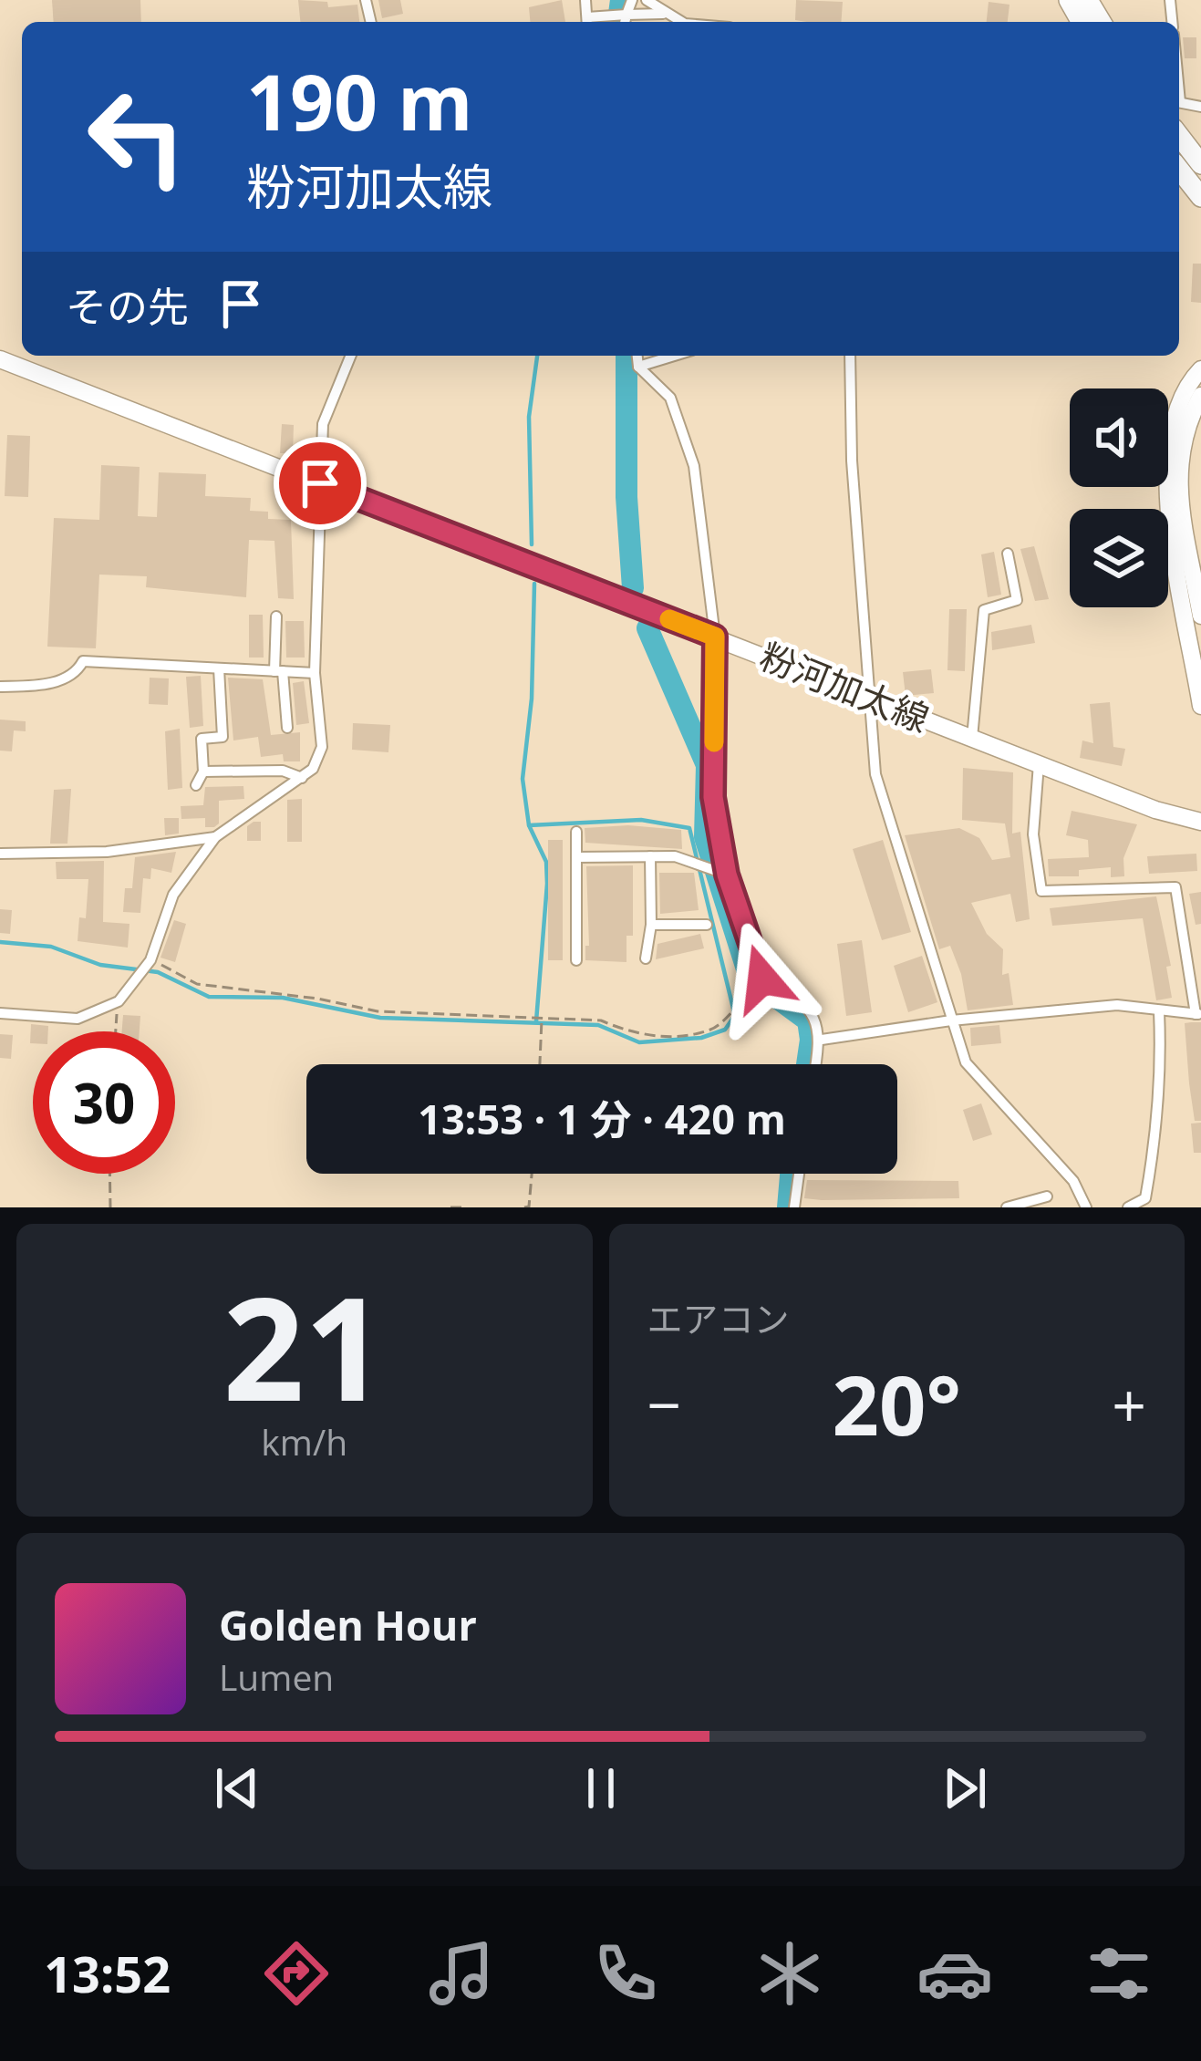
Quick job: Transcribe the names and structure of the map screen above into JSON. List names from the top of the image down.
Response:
{
  "streets": {
    "main road": ["粉河加太線"]
  },
  "page": {
    "turn": ["190 m", "粉河加太線"],
    "then": "その先",
    "limit": "30",
    "trip": "13:53 · 1 分 · 420 m",
    "tile": [
      ["21", "km/h"],
      "エアコン"
    ],
    "heat": ["−", "20°", "+"],
    "song": ["Golden Hour", "Lumen"],
    "tabs": "13:52"
  }
}
